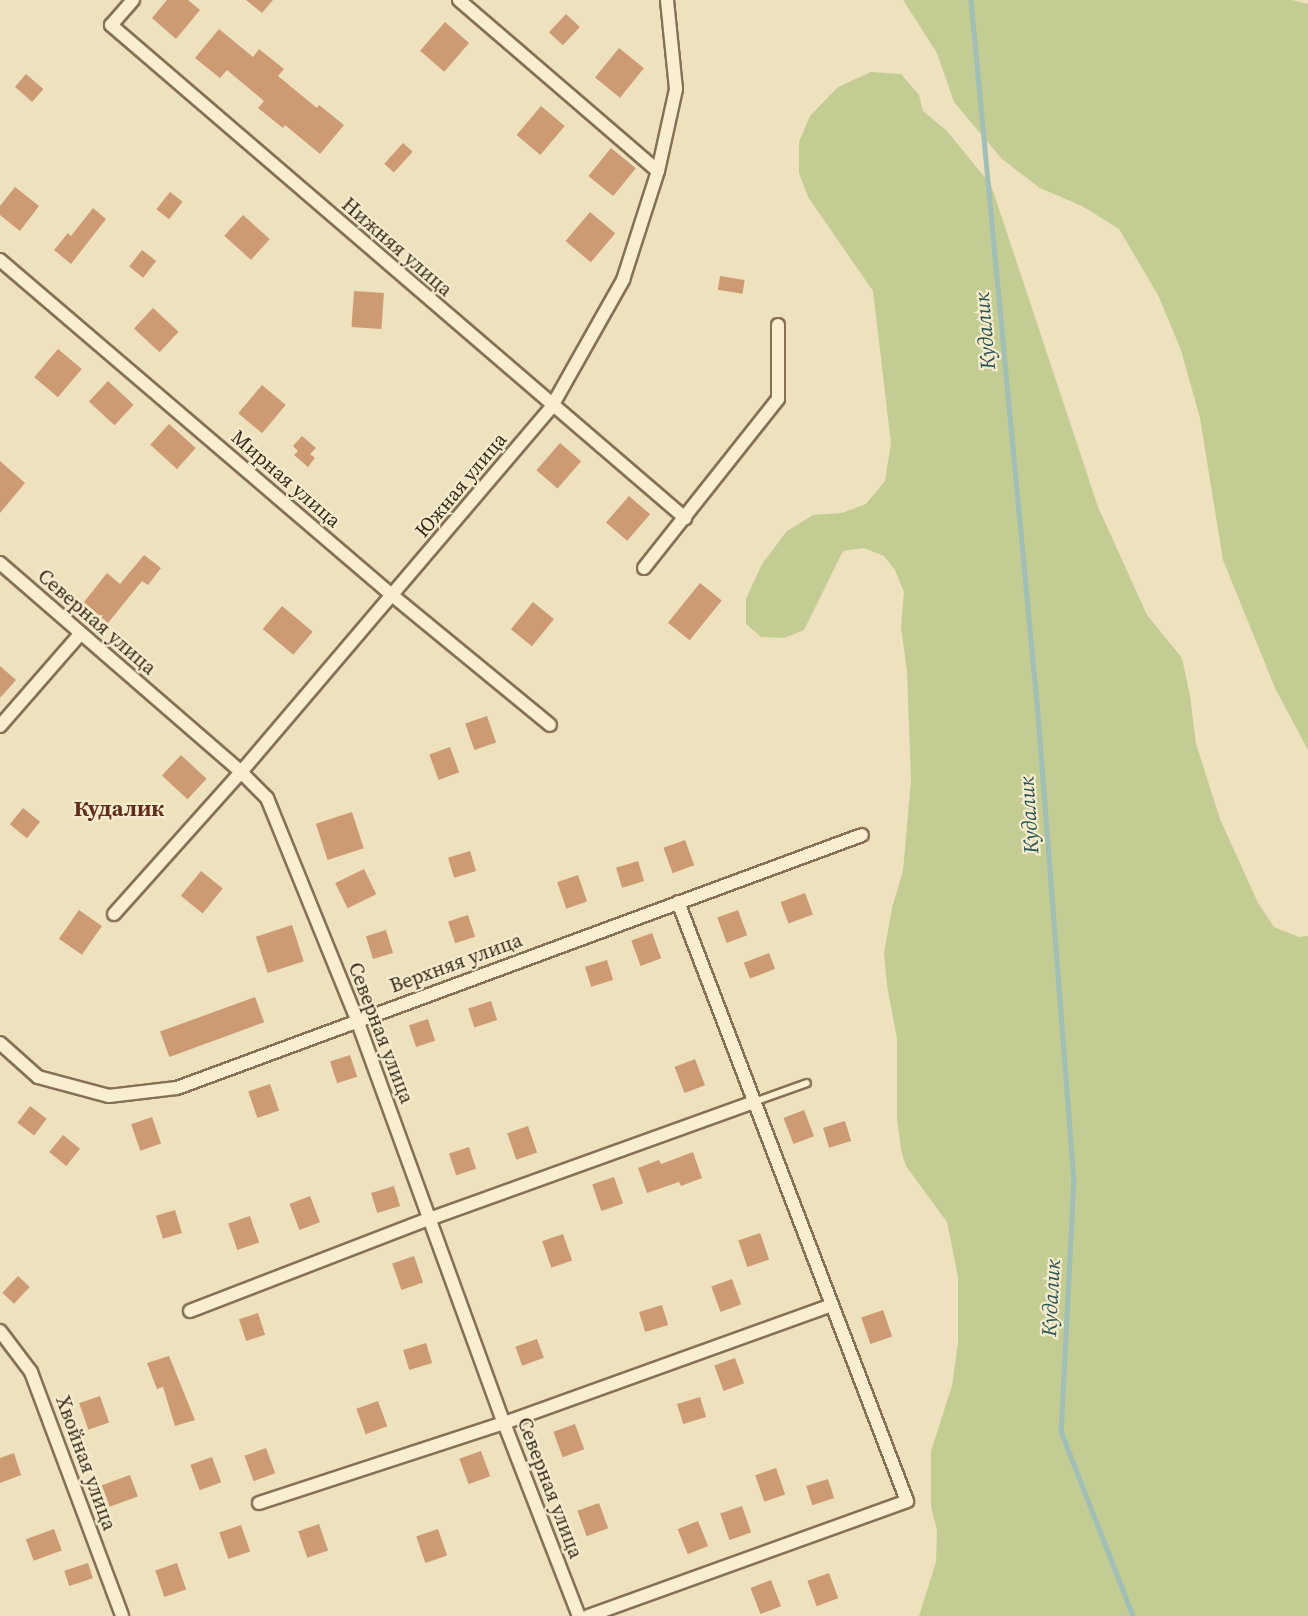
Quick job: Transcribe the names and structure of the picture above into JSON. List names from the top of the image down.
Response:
{
  "streets": {
    "street": [
      "Нижняя улица",
      "Мирная улица",
      "Южная улица",
      "Северная улица",
      "Верхняя улица",
      "Хвойная улица"
    ]
  },
  "crossings": [
    ["Нижняя улица", "Южная улица"],
    ["Мирная улица", "Южная улица"],
    ["Южная улица", "Северная улица"],
    ["Северная улица", "Верхняя улица"]
  ],
  "districts": ["Кудалик"],
  "water": ["Кудалик"]
}
